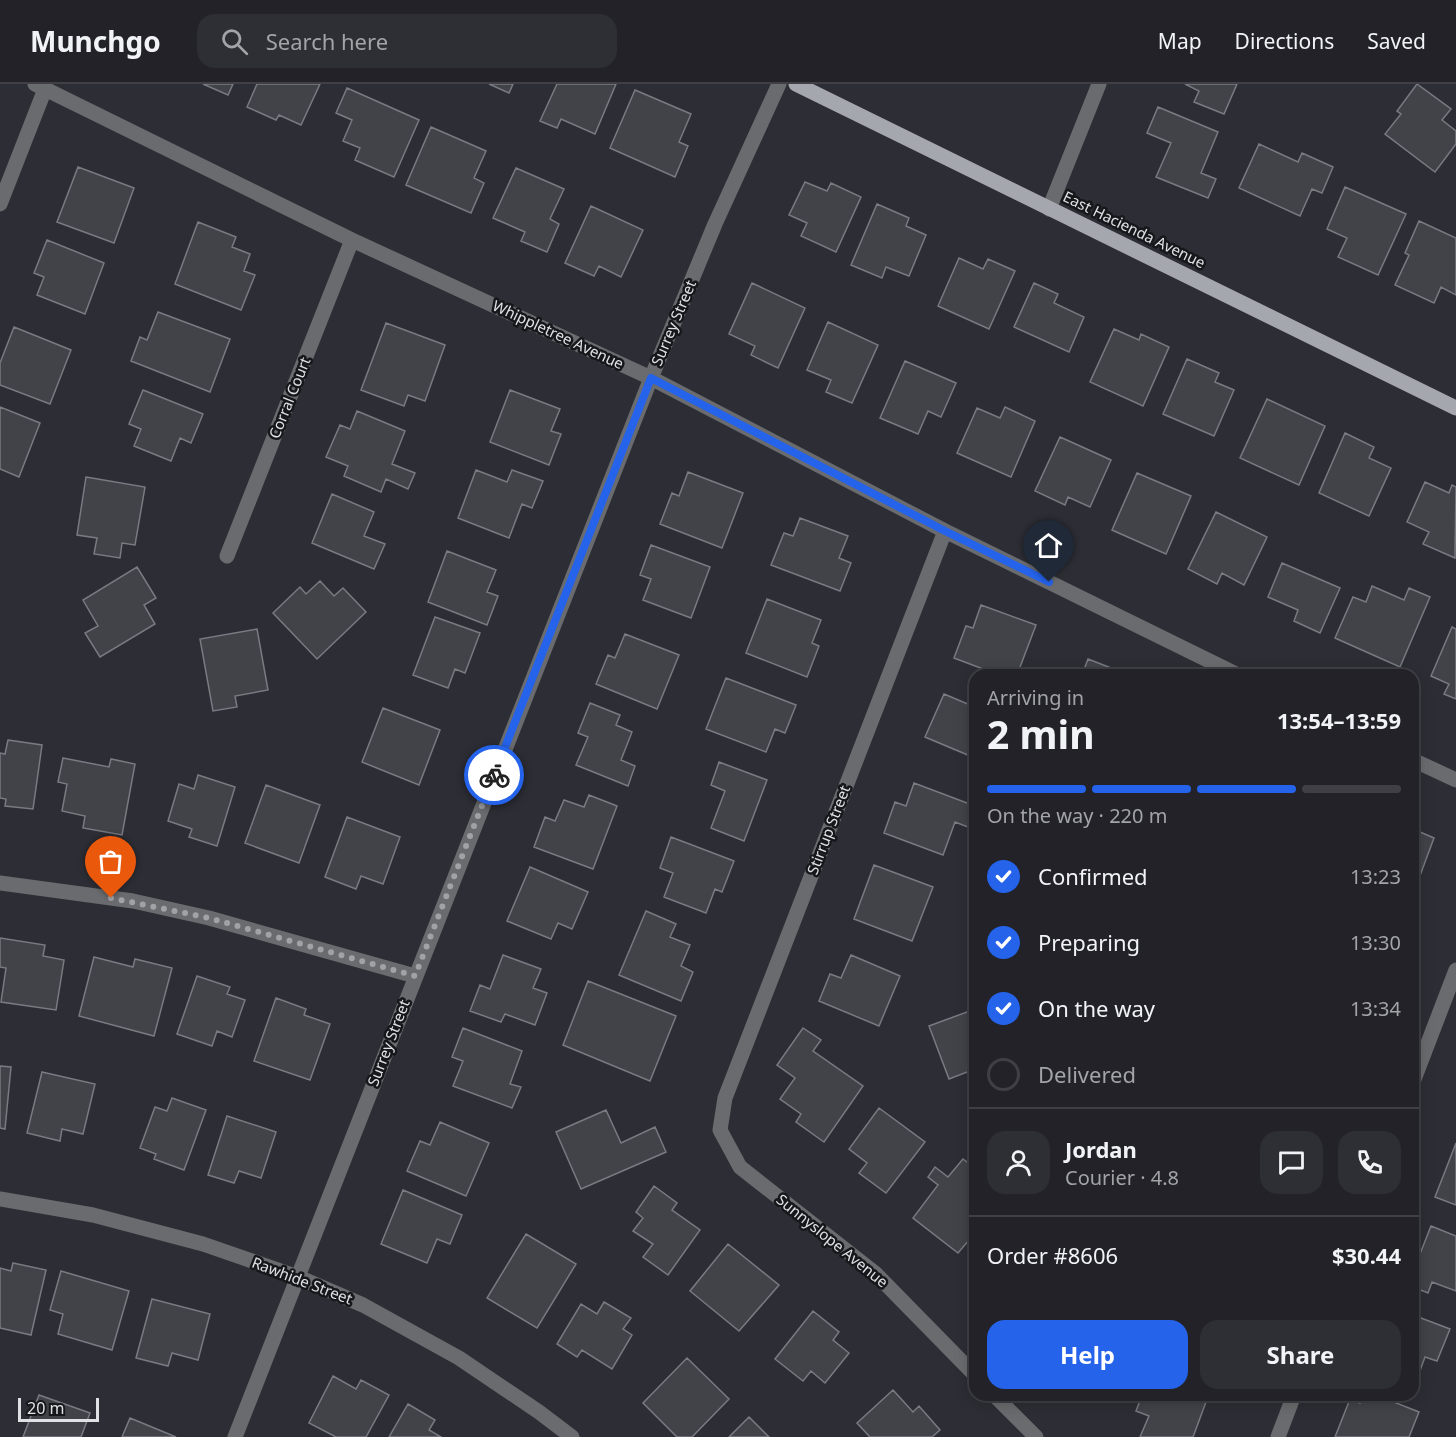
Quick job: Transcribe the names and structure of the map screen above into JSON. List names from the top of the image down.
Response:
{
  "streets": {
    "main road": ["East Hacienda Avenue"],
    "street": [
      "Surrey Street",
      "Whippletree Avenue",
      "Corral Court",
      "Stirrup Street",
      "Sunnyslope Avenue",
      "Rawhide Street"
    ]
  },
  "crossings": [
    ["Surrey Street", "Whippletree Avenue"],
    ["Surrey Street", "Rawhide Street"],
    ["Whippletree Avenue", "Corral Court"],
    ["Whippletree Avenue", "Stirrup Street"],
    ["Stirrup Street", "Sunnyslope Avenue"]
  ],
  "scale_bar": "20 m",
  "page": {
    "header": "Munchgo",
    "search": "Search here",
    "nav": ["Map", "Directions", "Saved"],
    "heading": ["2 min", "Arriving in", "13:54–13:59"],
    "panel": [
      "Jordan",
      "Courier · 4.8",
      "Order #8606",
      "$30.44"
    ],
    "bar": "On the way · 220 m",
    "list": [
      ["Confirmed", "13:23"],
      ["Preparing", "13:30"],
      ["On the way", "13:34"],
      "Delivered"
    ],
    "buttons": ["Help", "Share"],
    "scale": "20 m"
  }
}
